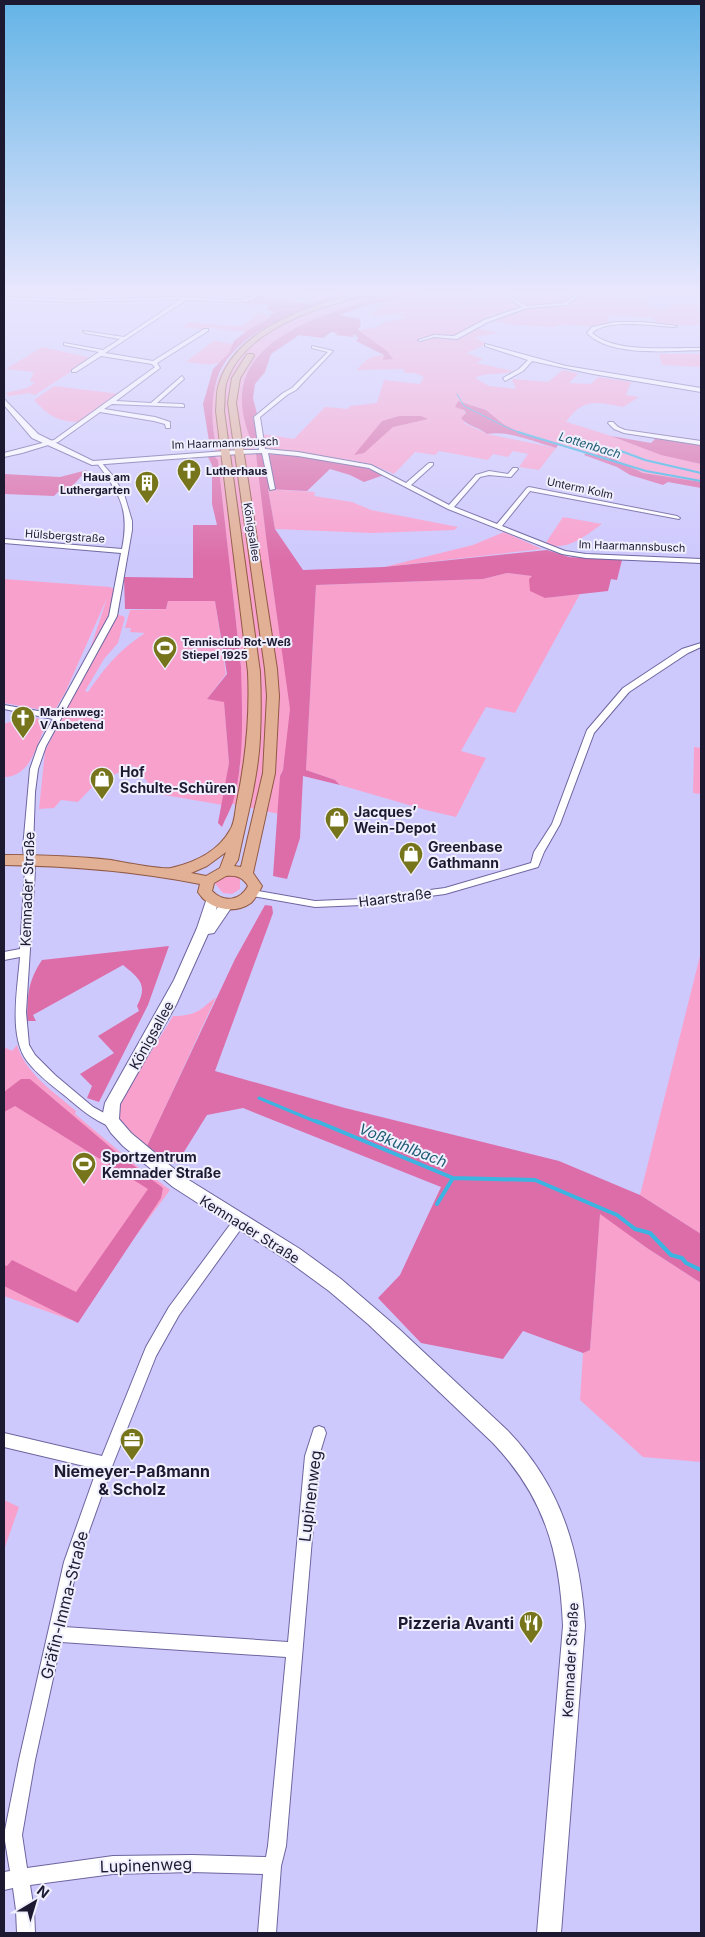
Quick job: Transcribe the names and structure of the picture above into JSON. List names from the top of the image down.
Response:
{
  "streets": {
    "main road": ["Im Haarmannsbusch", "Königsallee", "Kemnader Straße"],
    "street": [
      "Unterm Kolm",
      "Hülsbergstraße",
      "Haarstraße",
      "Lupinenweg",
      "Gräfin-Imma-Straße"
    ]
  },
  "crossings": [
    ["Im Haarmannsbusch", "Unterm Kolm"],
    ["Im Haarmannsbusch", "Königsallee"],
    ["Im Haarmannsbusch", "Kemnader Straße"],
    ["Königsallee", "Kemnader Straße"],
    ["Königsallee", "Haarstraße"],
    ["Hülsbergstraße", "Kemnader Straße"],
    ["Kemnader Straße", "Gräfin-Imma-Straße"],
    ["Lupinenweg", "Gräfin-Imma-Straße"]
  ],
  "water": ["Lottenbach", "Voßkuhlbach"],
  "places": {
    "church": ["Lutherhaus", "Marienweg: V Anbetend"],
    "building": ["Haus am Luthergarten"],
    "sports": ["Tennisclub Rot-Weß Stiepel 1925", "Sportzentrum Kemnader Straße"],
    "shop": ["Hof Schulte-Schüren", "Jacques’ Wein-Depot", "Greenbase Gathmann"],
    "office": ["Niemeyer-Paßmann & Scholz"],
    "restaurant": ["Pizzeria Avanti"]
  },
  "north": "top right"
}
